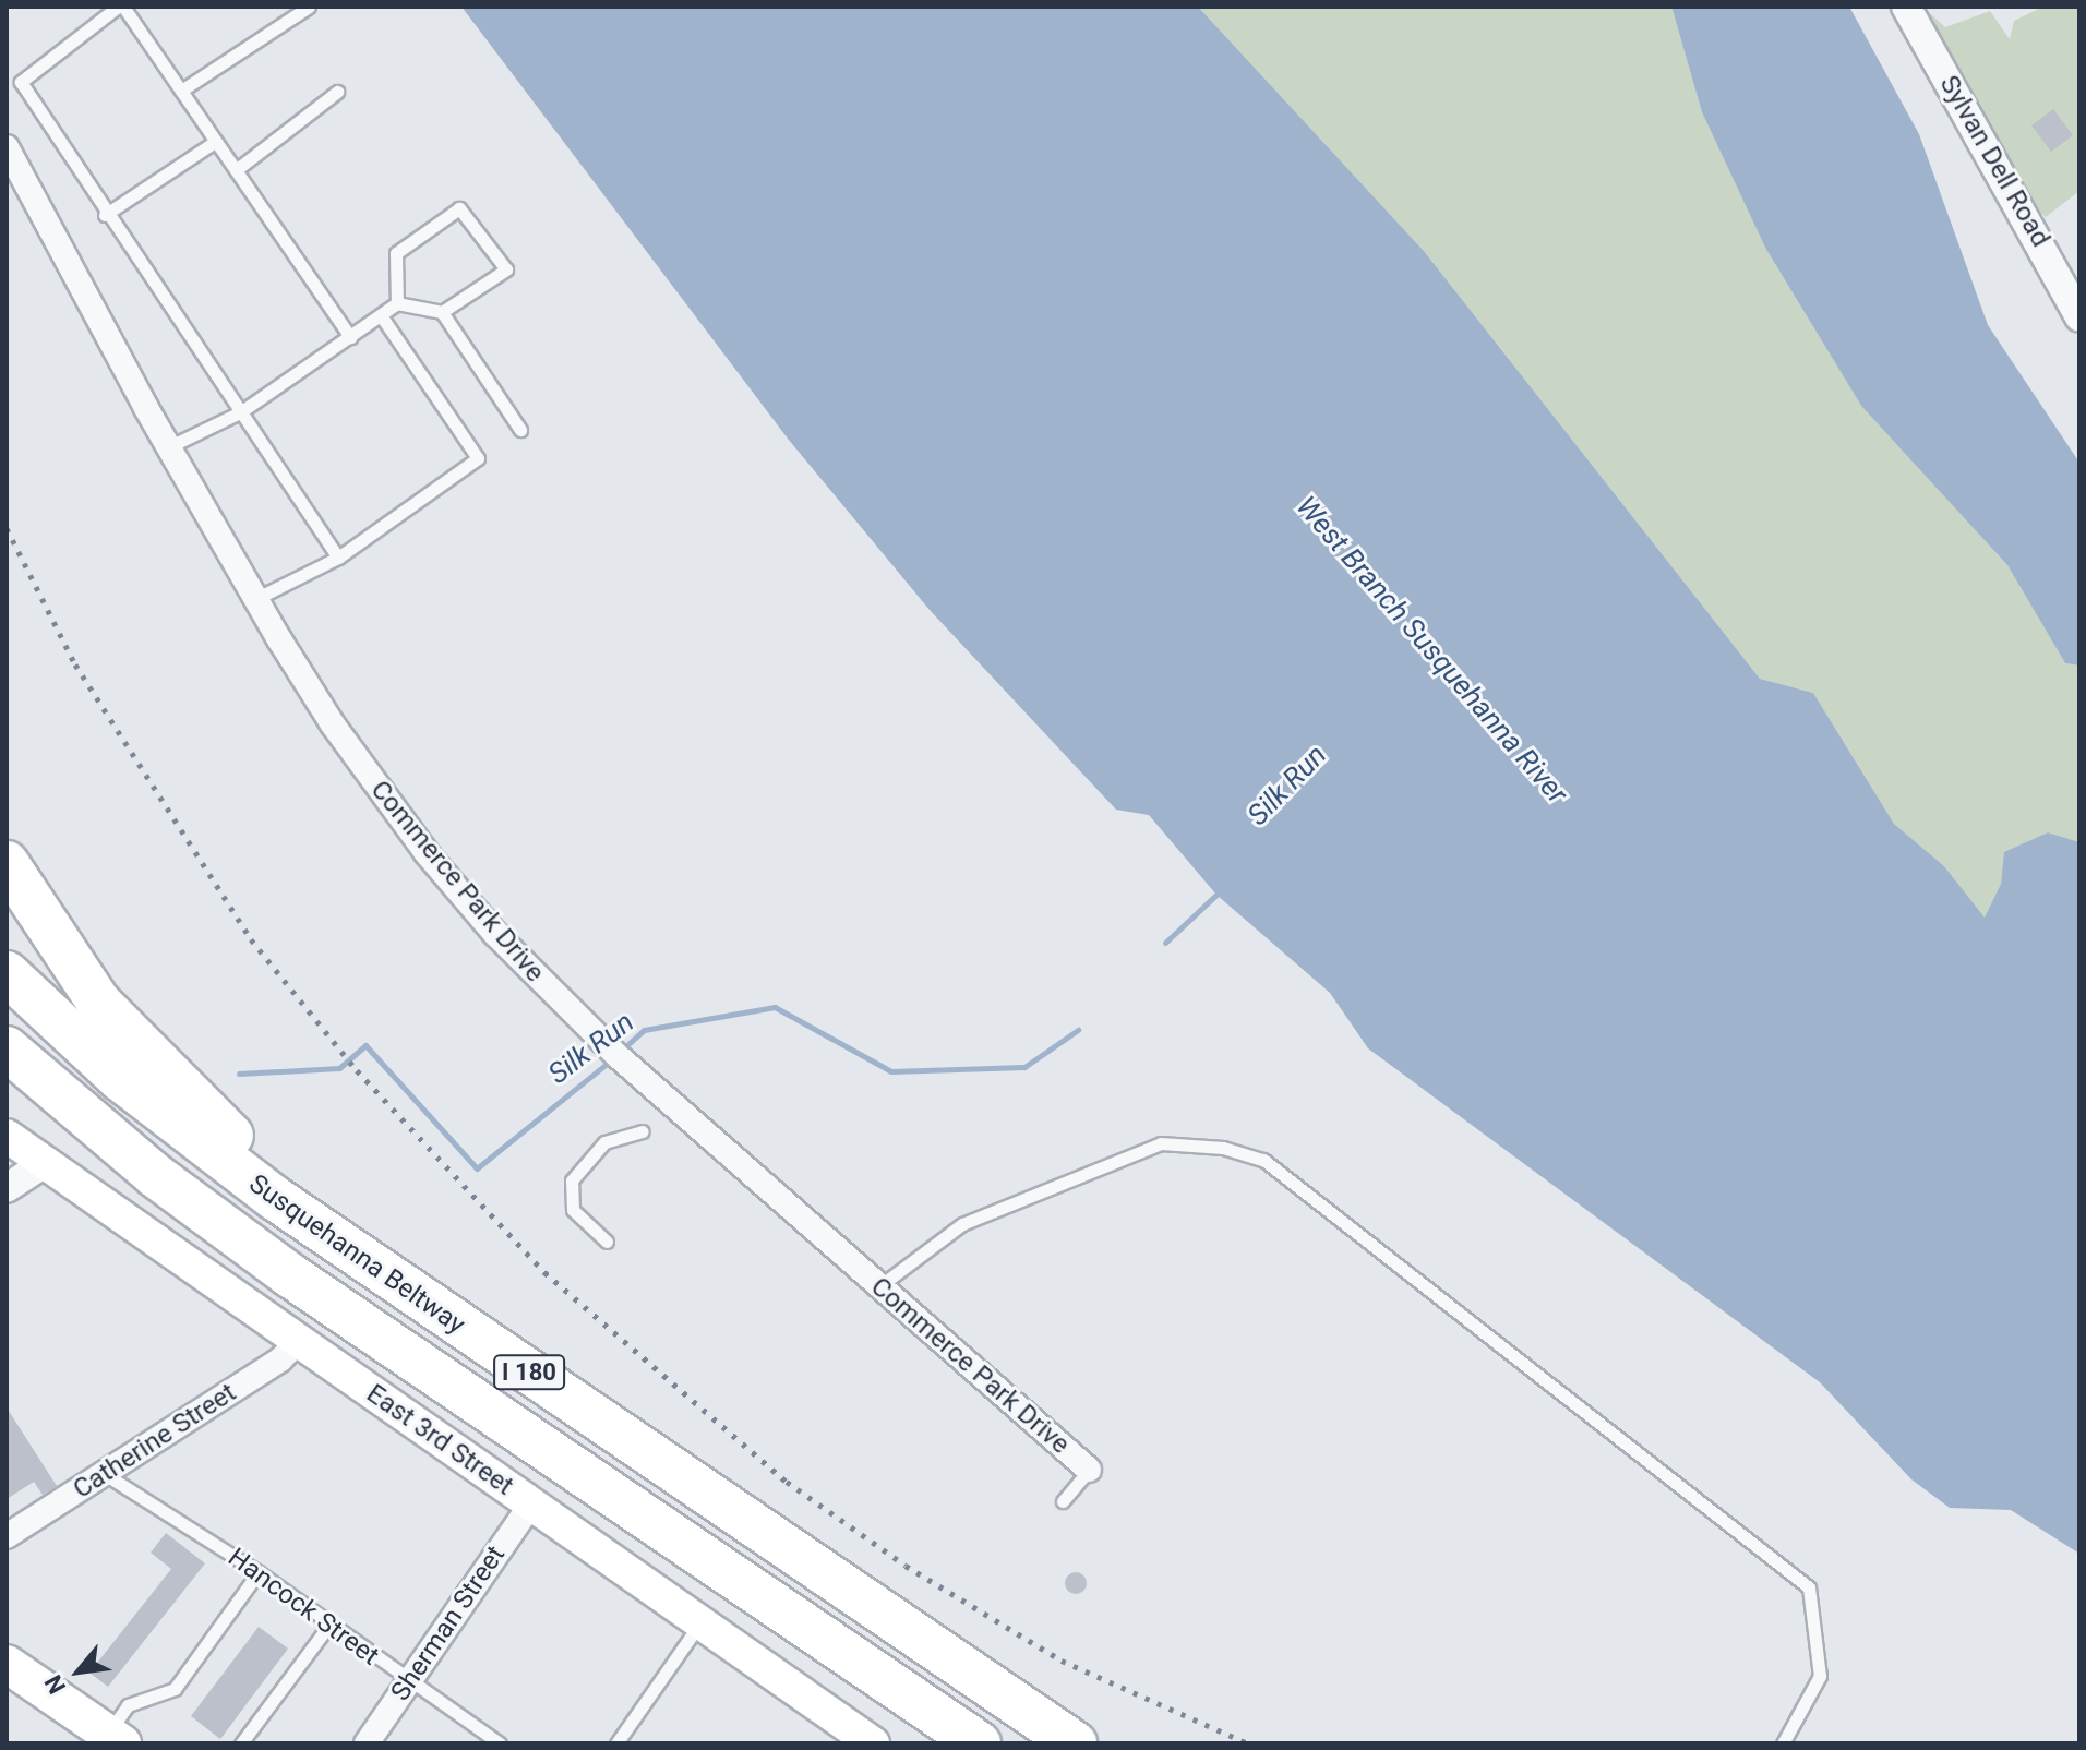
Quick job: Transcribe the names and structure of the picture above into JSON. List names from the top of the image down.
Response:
{
  "streets": {
    "highway": ["Susquehanna Beltway", "I 180"],
    "main road": ["East 3rd Street"],
    "street": [
      "Sylvan Dell Road",
      "Commerce Park Drive",
      "Catherine Street",
      "Sherman Street"
    ],
    "lane": ["Hancock Street"]
  },
  "crossings": [
    ["East 3rd Street", "Catherine Street"],
    ["East 3rd Street", "Sherman Street"],
    ["Catherine Street", "Hancock Street"],
    ["Hancock Street", "Sherman Street"]
  ],
  "water": ["West Branch Susquehanna River", "Silk Run"],
  "north": "bottom left"
}
